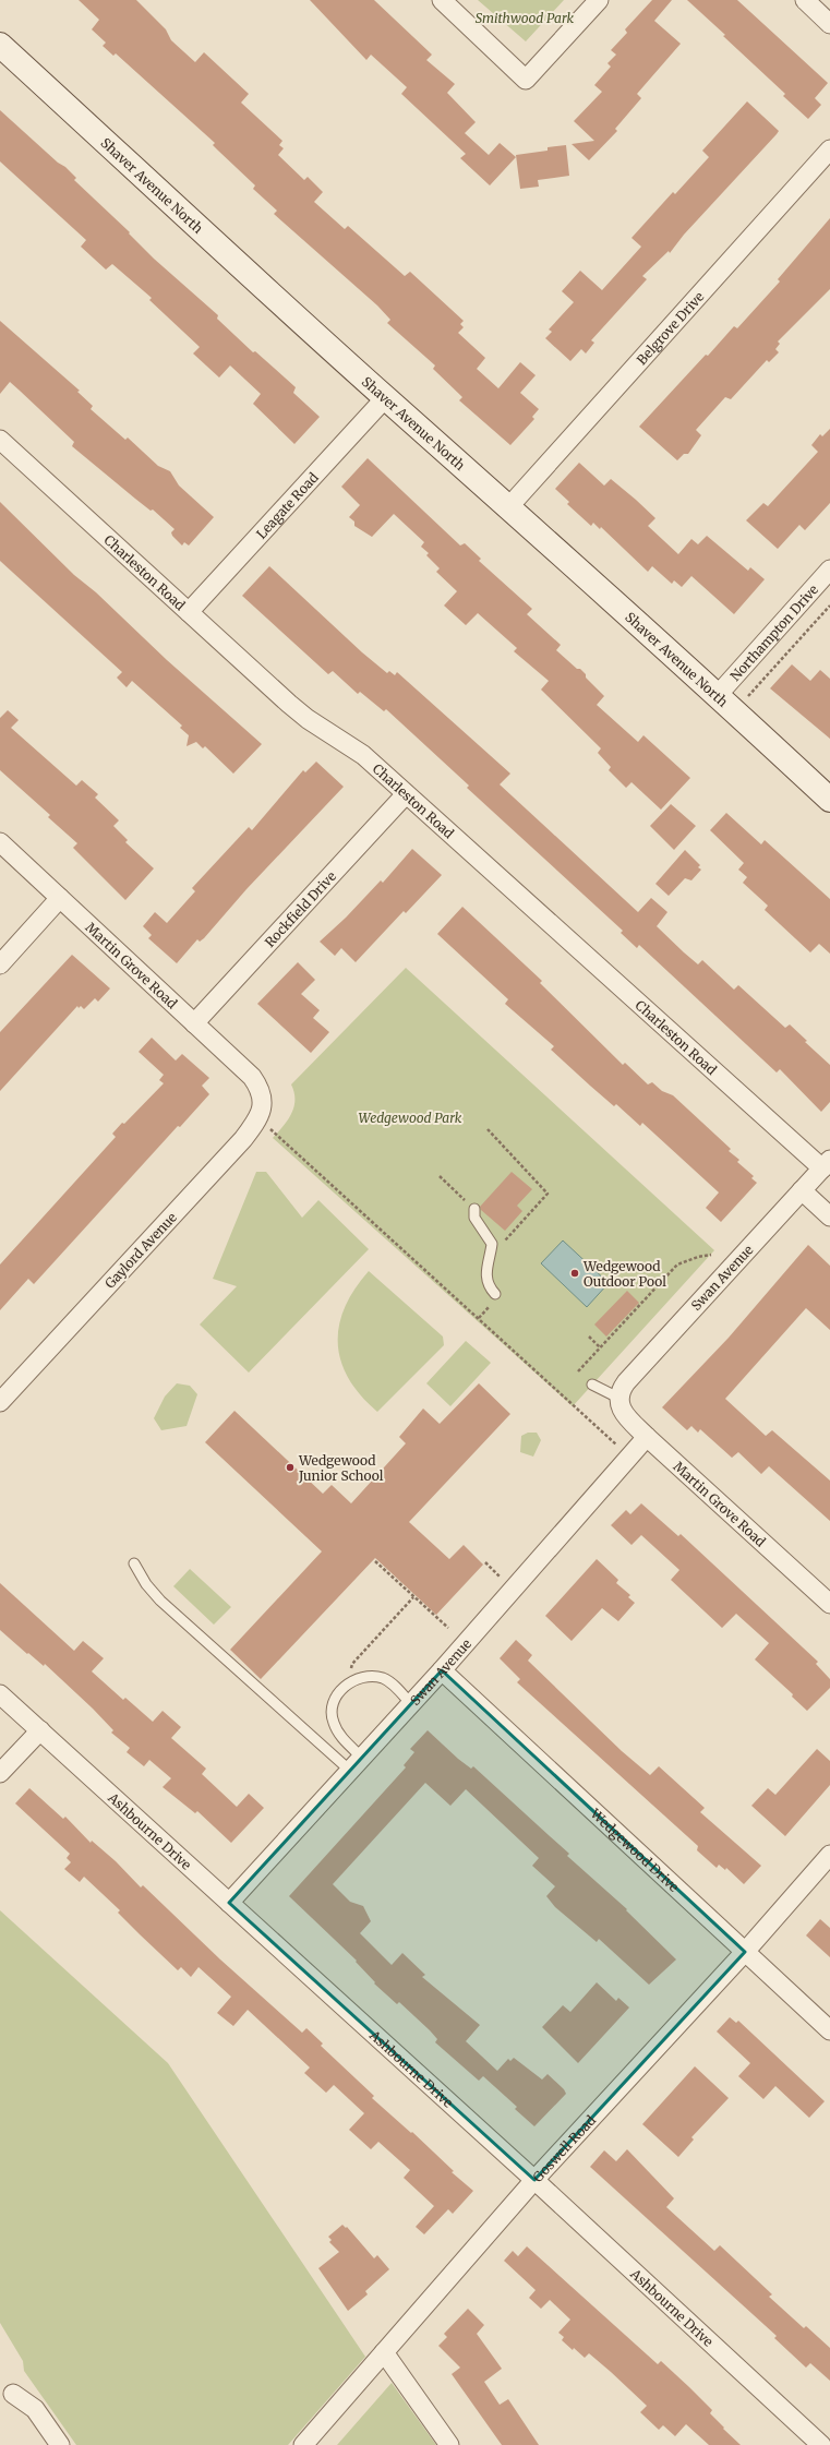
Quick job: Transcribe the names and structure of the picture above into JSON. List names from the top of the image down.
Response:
{
  "streets": {
    "street": [
      "Shaver Avenue North",
      "Belgrove Drive",
      "Leagate Road",
      "Charleston Road",
      "Northampton Drive",
      "Rockfield Drive",
      "Martin Grove Road",
      "Gaylord Avenue",
      "Swan Avenue",
      "Ashbourne Drive",
      "Wedgewood Drive",
      "Goswell Road"
    ]
  },
  "crossings": [
    ["Shaver Avenue North", "Belgrove Drive"],
    ["Shaver Avenue North", "Leagate Road"],
    ["Shaver Avenue North", "Northampton Drive"],
    ["Leagate Road", "Charleston Road"],
    ["Charleston Road", "Rockfield Drive"],
    ["Charleston Road", "Swan Avenue"],
    ["Rockfield Drive", "Martin Grove Road"],
    ["Martin Grove Road", "Gaylord Avenue"],
    ["Martin Grove Road", "Swan Avenue"],
    ["Swan Avenue", "Ashbourne Drive"],
    ["Swan Avenue", "Wedgewood Drive"],
    ["Ashbourne Drive", "Goswell Road"],
    ["Wedgewood Drive", "Goswell Road"]
  ],
  "parks": ["Smithwood Park", "Wedgewood Park"],
  "places": ["Wedgewood Outdoor Pool", "Wedgewood Junior School"]
}
